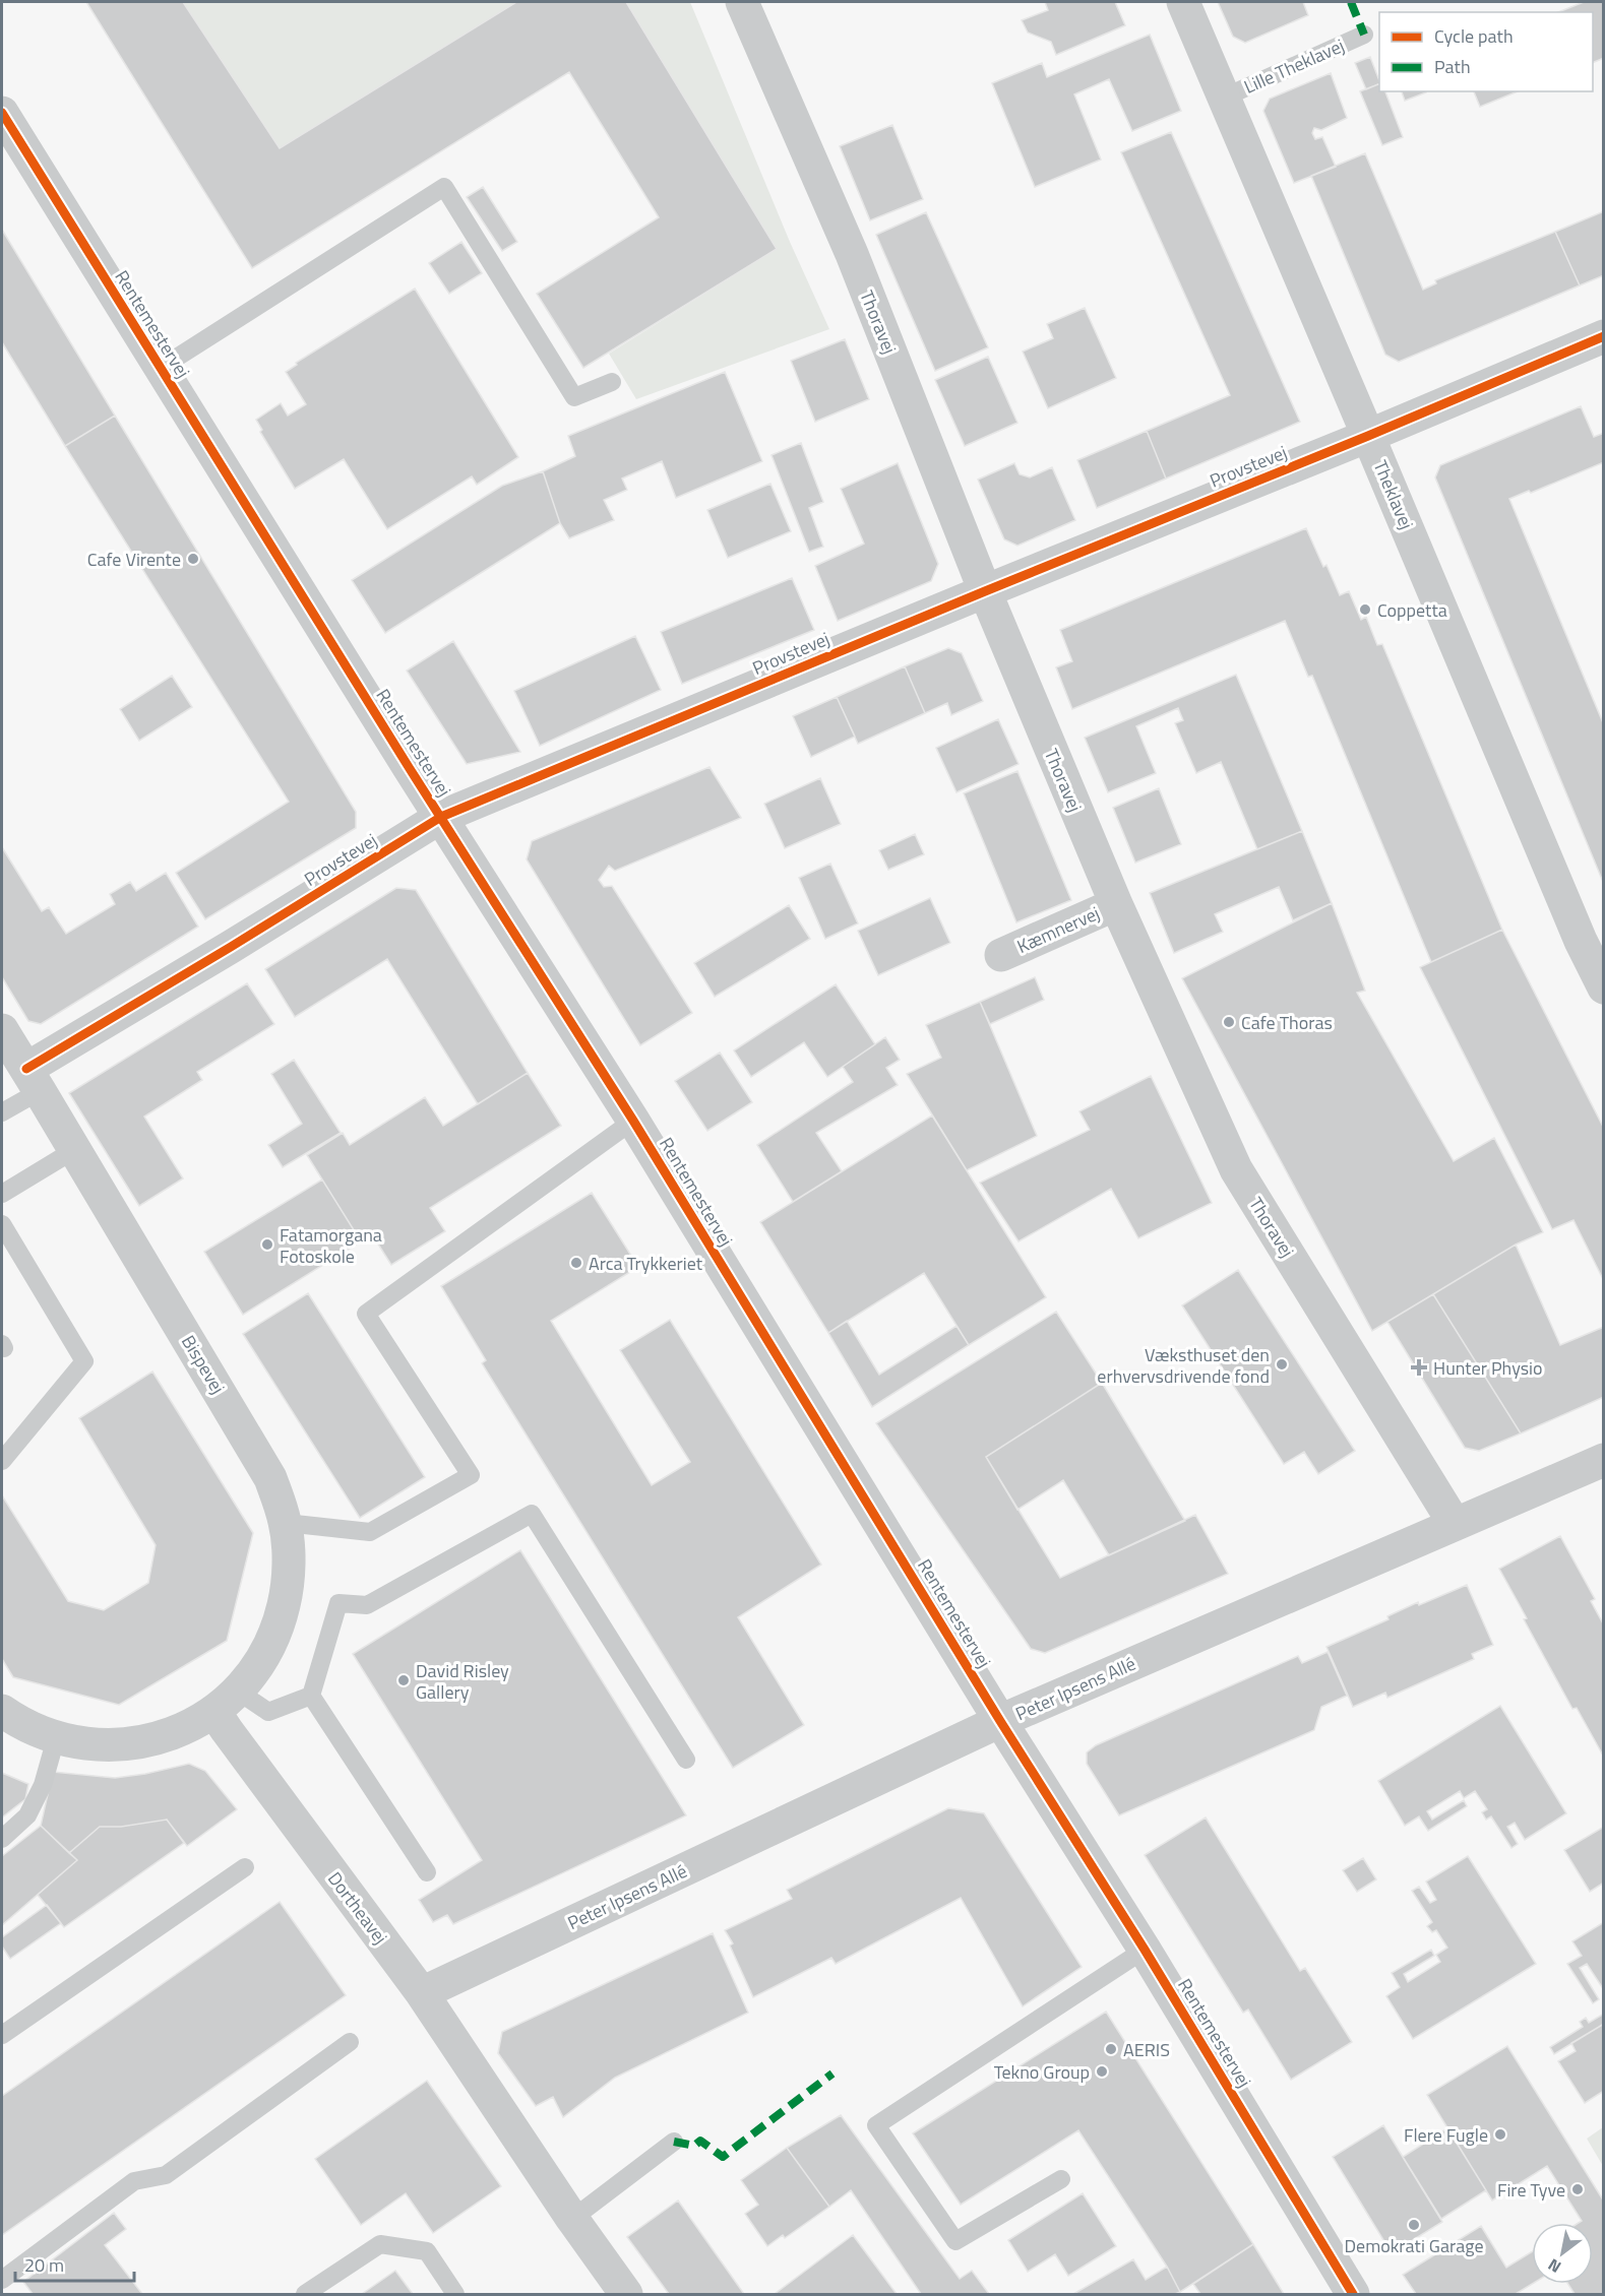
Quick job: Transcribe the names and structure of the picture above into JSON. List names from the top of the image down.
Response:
{
  "streets": {
    "street": [
      "Thoravej",
      "Rentemestervej",
      "Provstevej",
      "Theklavej",
      "Kæmnervej",
      "Bispevej",
      "Peter Ipsens Allé",
      "Dortheavej"
    ],
    "lane": ["Lille Theklavej"]
  },
  "crossings": [
    ["Lille Theklavej", "Theklavej"],
    ["Thoravej", "Provstevej"],
    ["Thoravej", "Kæmnervej"],
    ["Thoravej", "Peter Ipsens Allé"],
    ["Rentemestervej", "Provstevej"],
    ["Rentemestervej", "Peter Ipsens Allé"],
    ["Provstevej", "Theklavej"],
    ["Provstevej", "Bispevej"],
    ["Bispevej", "Dortheavej"],
    ["Peter Ipsens Allé", "Dortheavej"]
  ],
  "places": {
    "other": [
      "Cafe Virente",
      "Coppetta",
      "Cafe Thoras",
      "Fatamorgana Fotoskole",
      "Arca Trykkeriet",
      "Væksthuset den erhvervsdrivende fond",
      "David Risley Gallery",
      "AERIS",
      "Tekno Group",
      "Flere Fugle",
      "Fire Tyve",
      "Demokrati Garage"
    ],
    "health": ["Hunter Physio"]
  },
  "legend": ["Cycle path", "Path"],
  "scale_bar": "20 m",
  "north": "bottom left"
}
